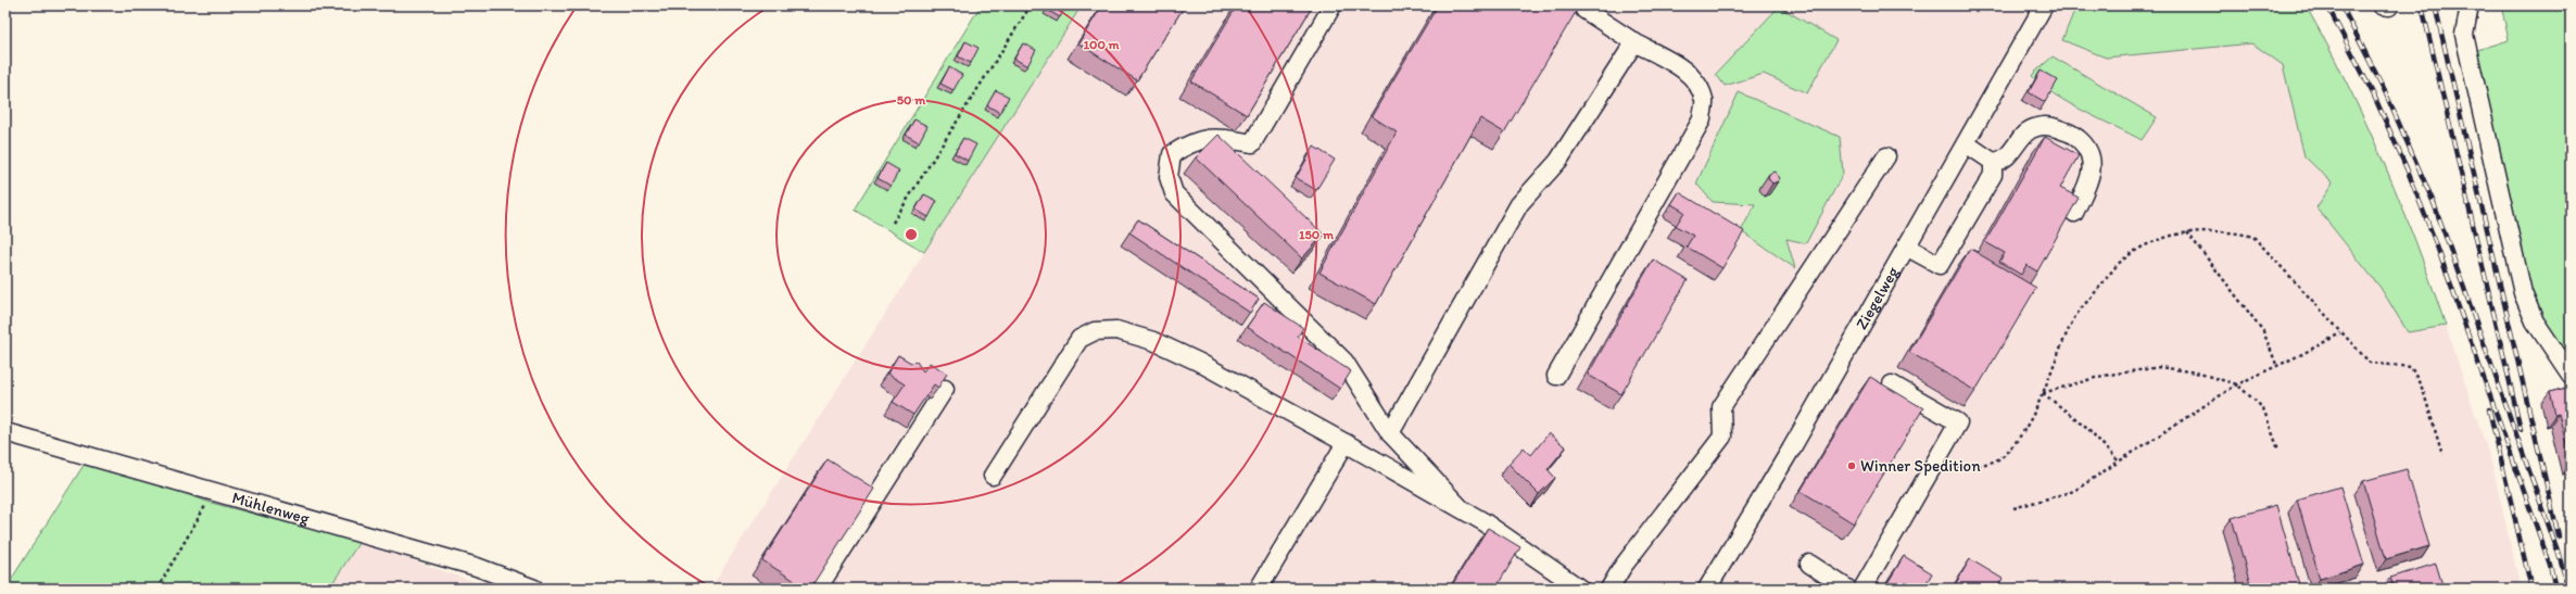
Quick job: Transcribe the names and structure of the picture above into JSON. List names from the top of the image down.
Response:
{
  "streets": {
    "street": ["Ziegelweg", "Mühlenweg"]
  },
  "places": ["Winner Spedition"],
  "rings": ["100 m", "50 m", "150 m"]
}
